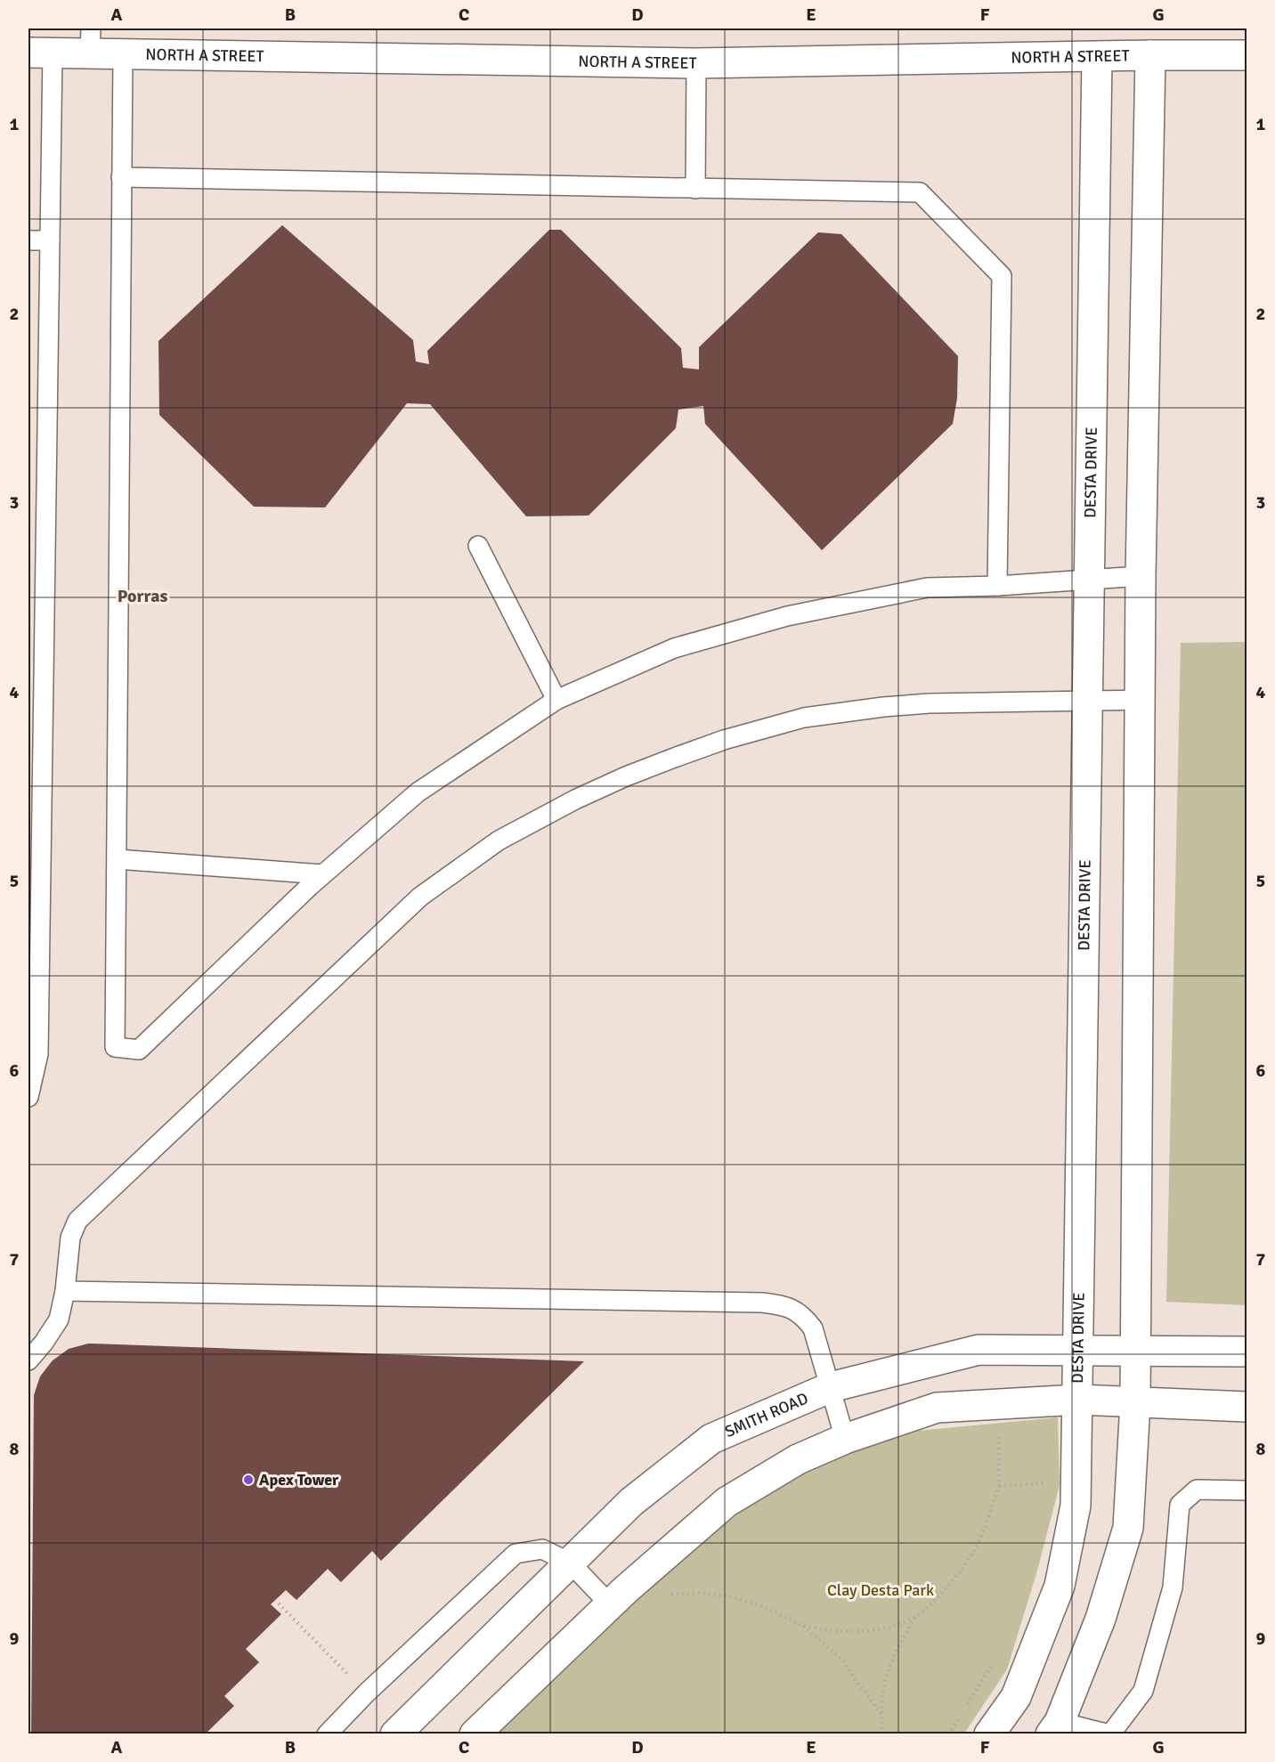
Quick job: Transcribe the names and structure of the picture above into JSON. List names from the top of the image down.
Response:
{
  "streets": {
    "street": ["NORTH A STREET", "DESTA DRIVE", "SMITH ROAD"]
  },
  "crossings": [
    ["NORTH A STREET", "DESTA DRIVE"],
    ["DESTA DRIVE", "SMITH ROAD"]
  ],
  "districts": ["Porras"],
  "parks": ["Clay Desta Park"],
  "places": ["Apex Tower"],
  "grid": {
    "columns": [
      "A",
      "B",
      "C",
      "D",
      "E",
      "F",
      "G"
    ],
    "rows": [
      "1",
      "2",
      "3",
      "4",
      "5",
      "6",
      "7",
      "8",
      "9"
    ]
  }
}
